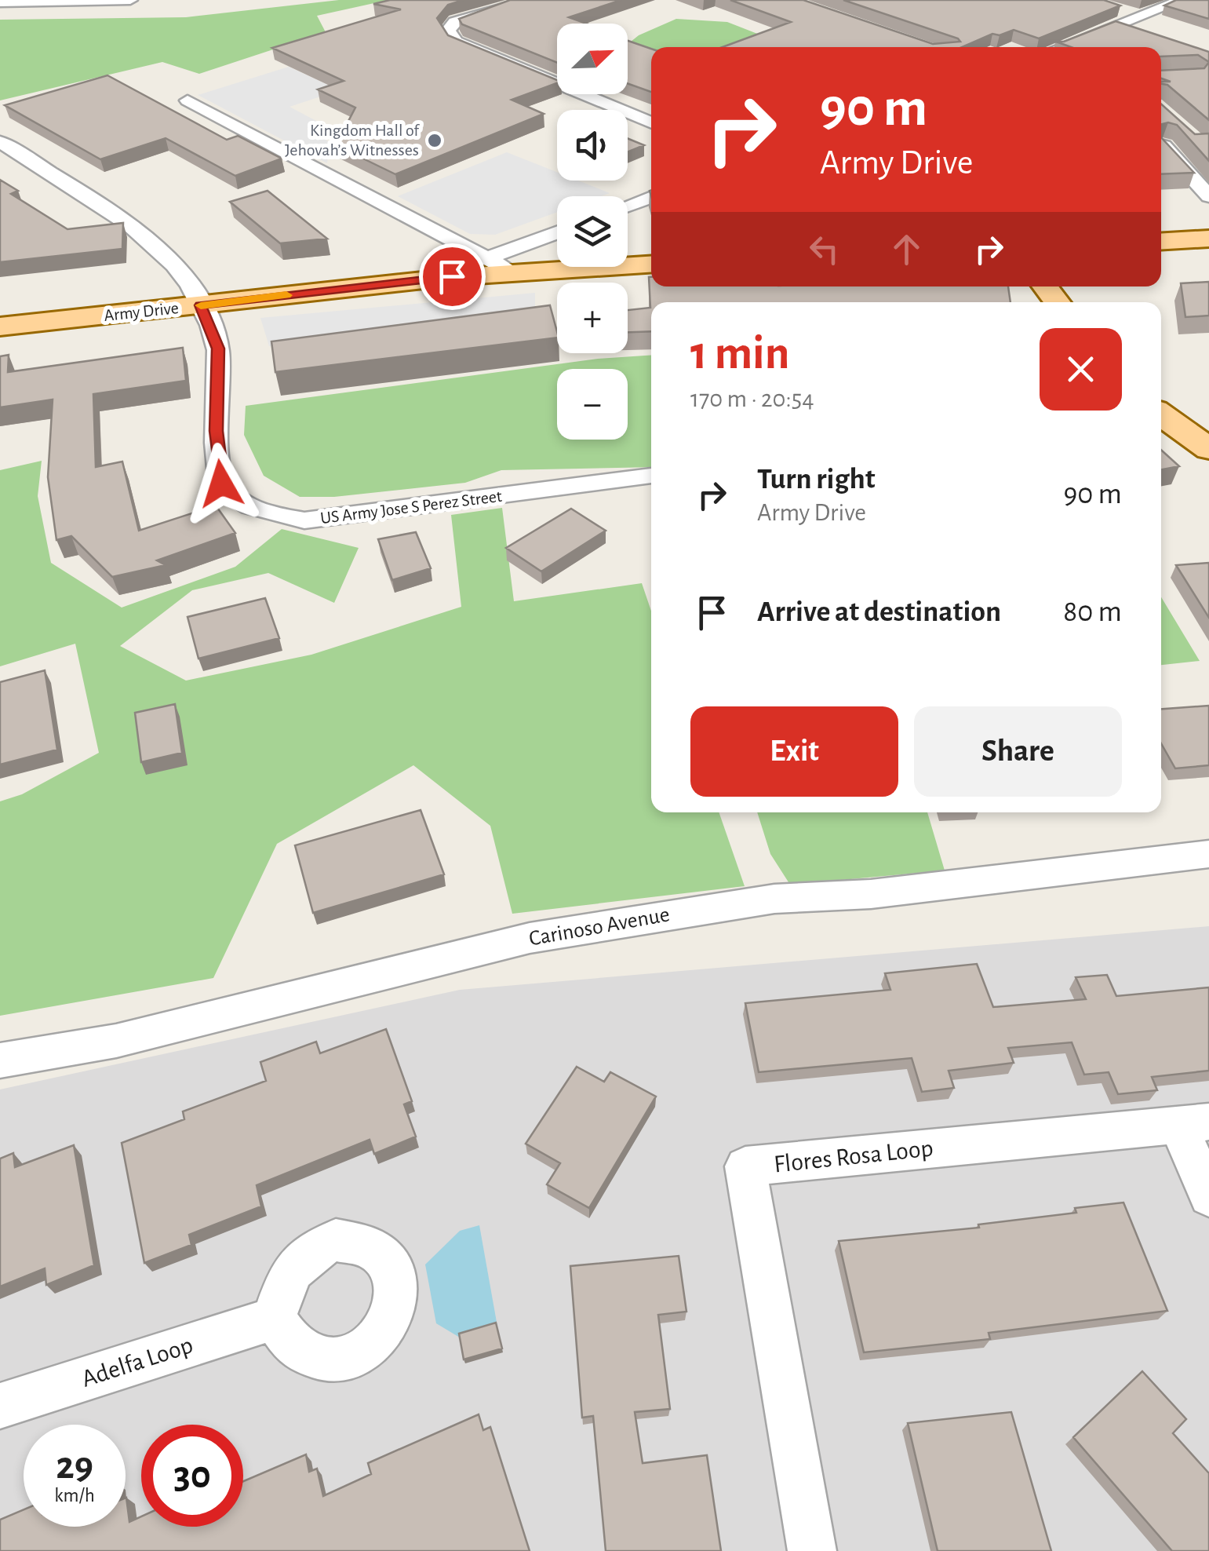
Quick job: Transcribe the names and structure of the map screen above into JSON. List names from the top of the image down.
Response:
{
  "streets": {
    "main road": ["Army Drive"],
    "street": [
      "US Army Jose S Perez Street",
      "Carinoso Avenue",
      "Flores Rosa Loop",
      "Adelfa Loop"
    ]
  },
  "crossings": [
    ["Army Drive", "US Army Jose S Perez Street"]
  ],
  "places": ["Kingdom Hall of Jehovah’s Witnesses"],
  "north": "top right",
  "page": {
    "map_buttons": ["+", "−"],
    "turn": ["90 m", "Army Drive"],
    "heading": ["1 min", "170 m · 20:54"],
    "list": [
      {
        "name": "Turn right",
        "note": "Army Drive",
        "value": "90 m"
      },
      {
        "name": "Arrive at destination",
        "value": "80 m"
      }
    ],
    "buttons": ["Exit", "Share"],
    "speed": "29 km/h",
    "limit": "30"
  }
}
